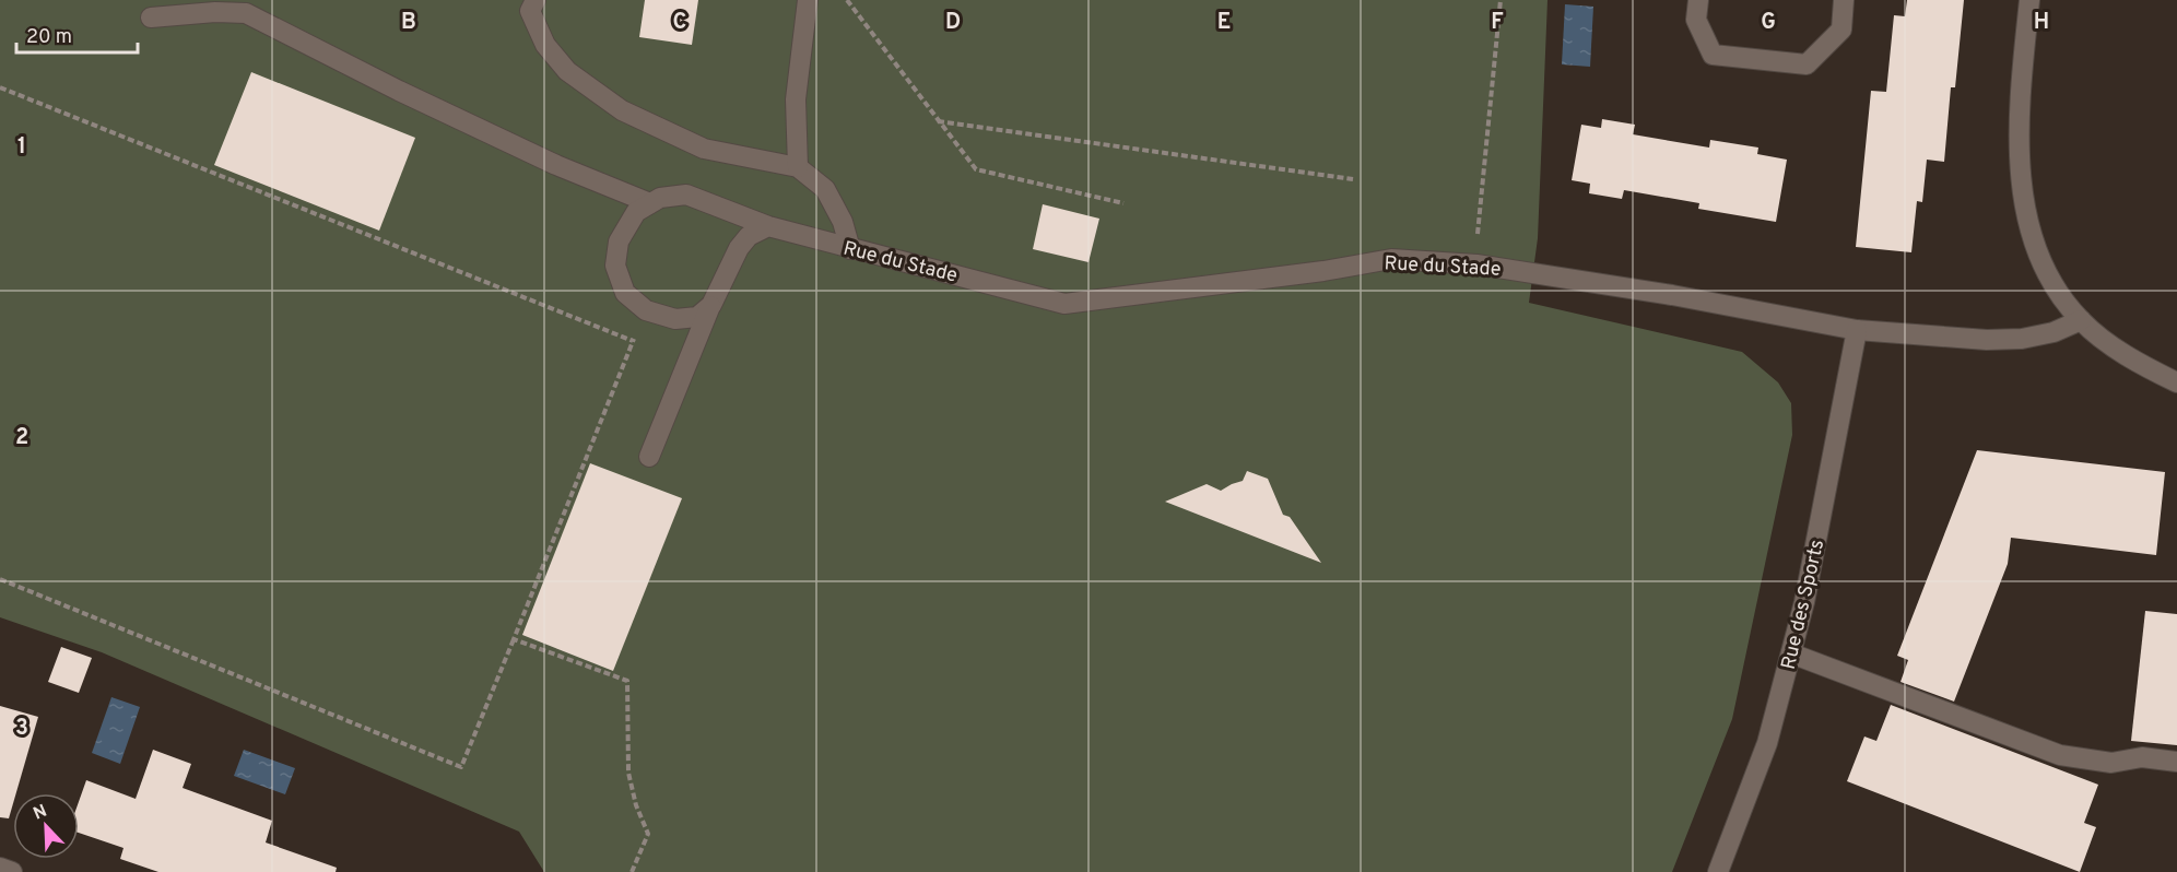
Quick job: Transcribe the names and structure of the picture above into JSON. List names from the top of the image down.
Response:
{
  "streets": {
    "street": ["Rue du Stade", "Rue des Sports"]
  },
  "crossings": [
    ["Rue du Stade", "Rue des Sports"]
  ],
  "scale_bar": "20 m",
  "north": "top left",
  "grid": {
    "columns": [
      "B",
      "C",
      "D",
      "E",
      "F",
      "G",
      "H"
    ],
    "rows": ["1", "2", "3"]
  }
}
